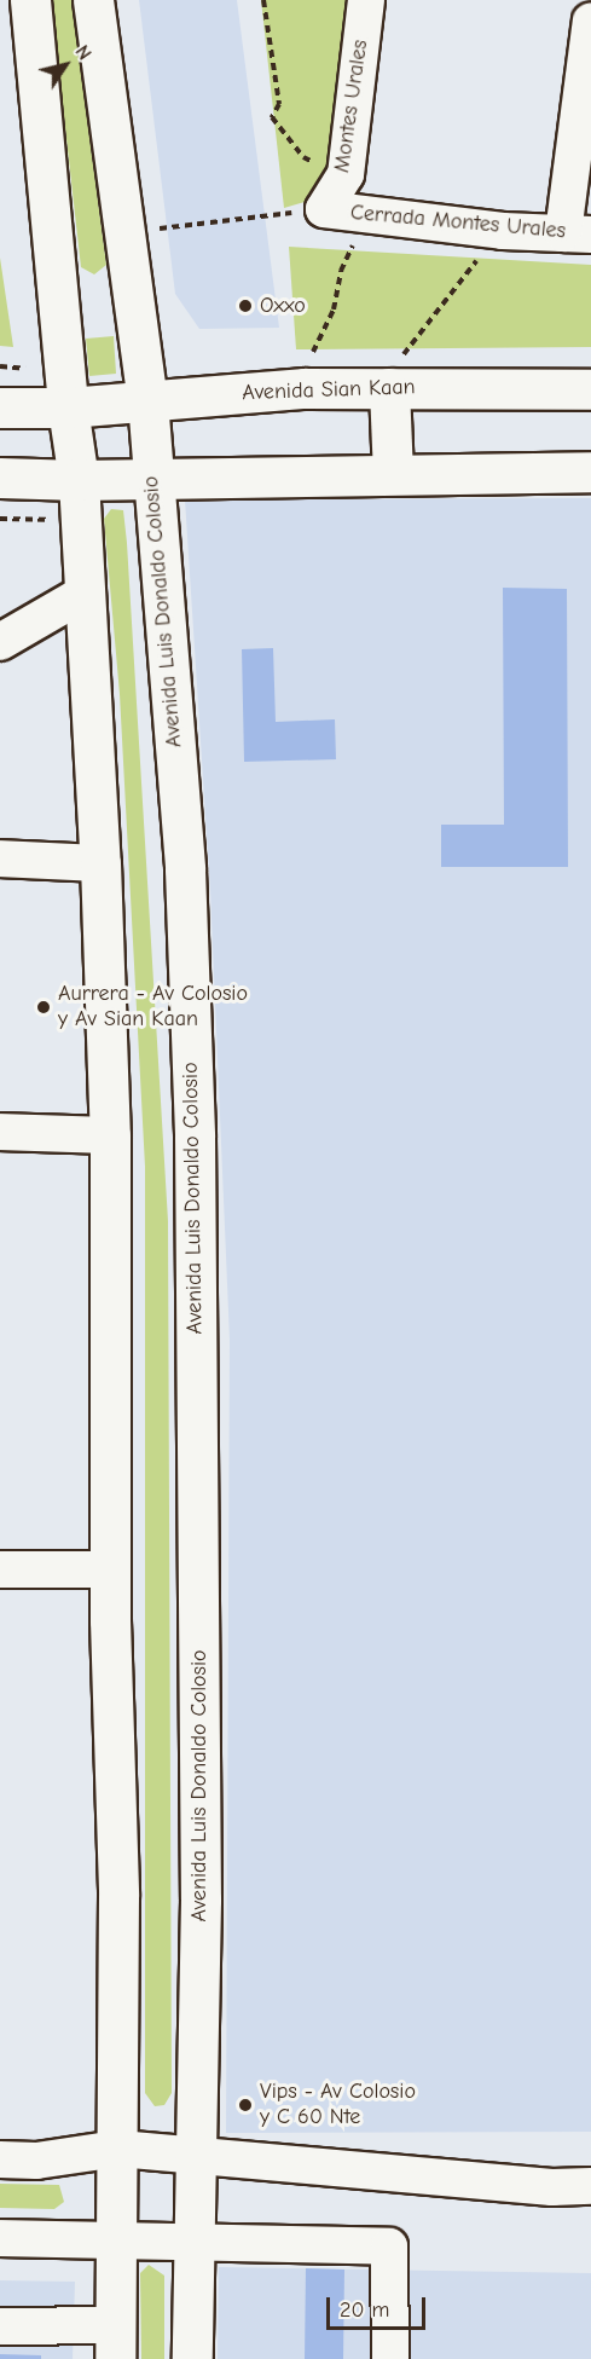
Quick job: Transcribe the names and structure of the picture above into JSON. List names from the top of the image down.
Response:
{
  "streets": {
    "main road": ["Avenida Sian Kaan", "Avenida Luis Donaldo Colosio"],
    "street": ["Montes Urales", "Cerrada Montes Urales"]
  },
  "crossings": [
    ["Montes Urales", "Cerrada Montes Urales"],
    ["Avenida Sian Kaan", "Avenida Luis Donaldo Colosio"]
  ],
  "places": ["Oxxo", "Aurrera - Av Colosio y Av Sian Kaan", "Vips - Av Colosio y C 60 Nte"],
  "scale_bar": "20 m",
  "north": "top right"
}
